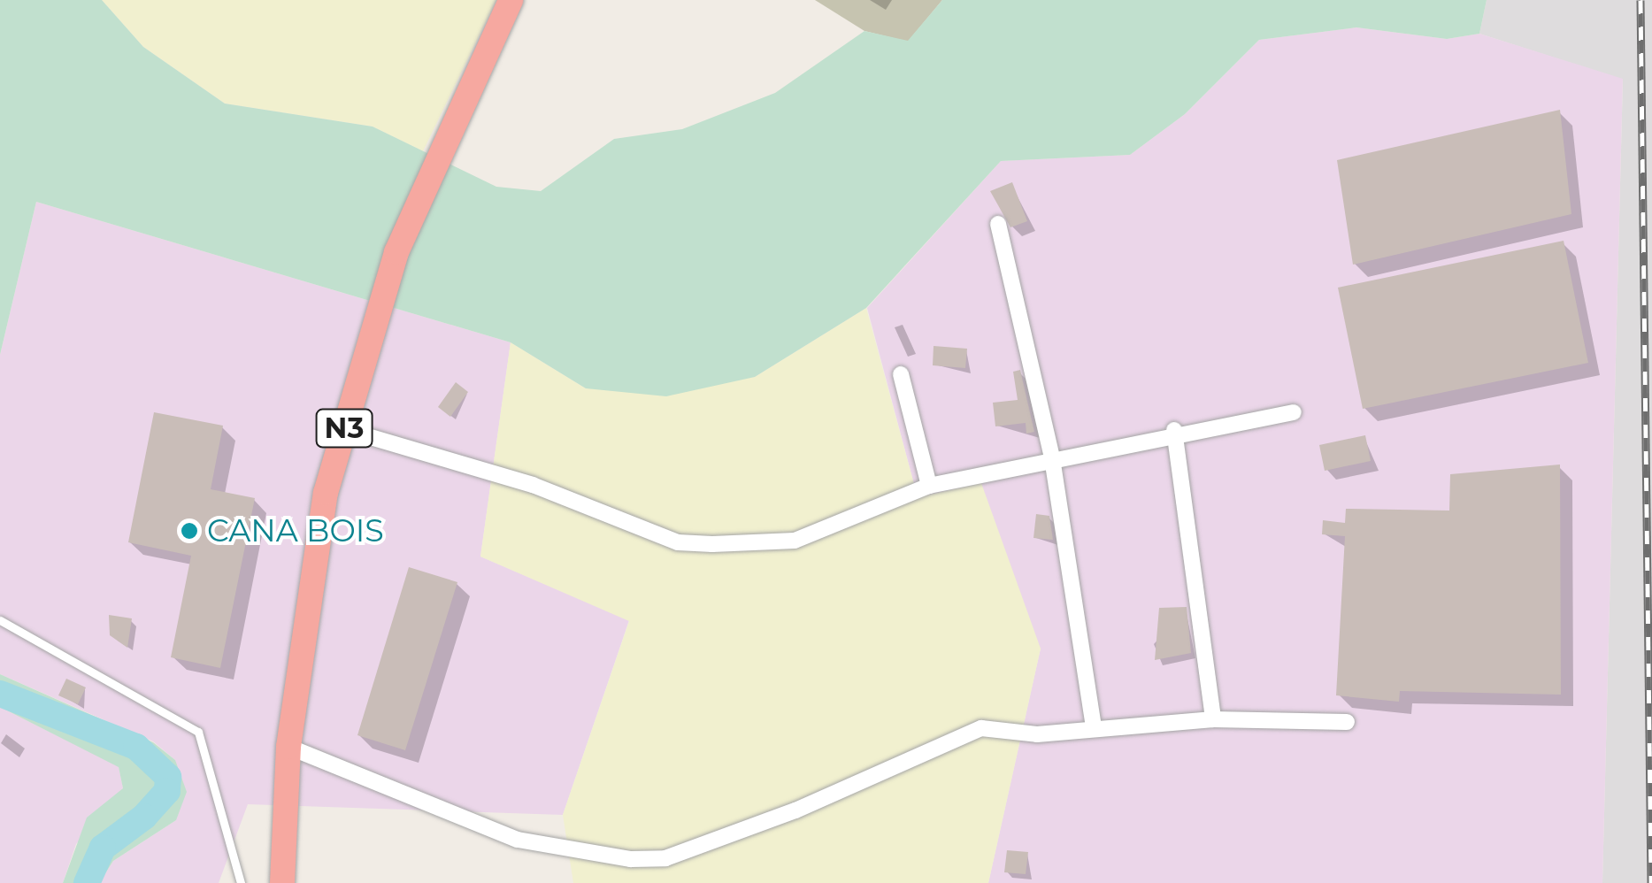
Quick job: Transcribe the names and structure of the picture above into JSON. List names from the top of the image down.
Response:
{
  "streets": {
    "highway": ["N3"]
  },
  "places": ["CANA BOIS"]
}
